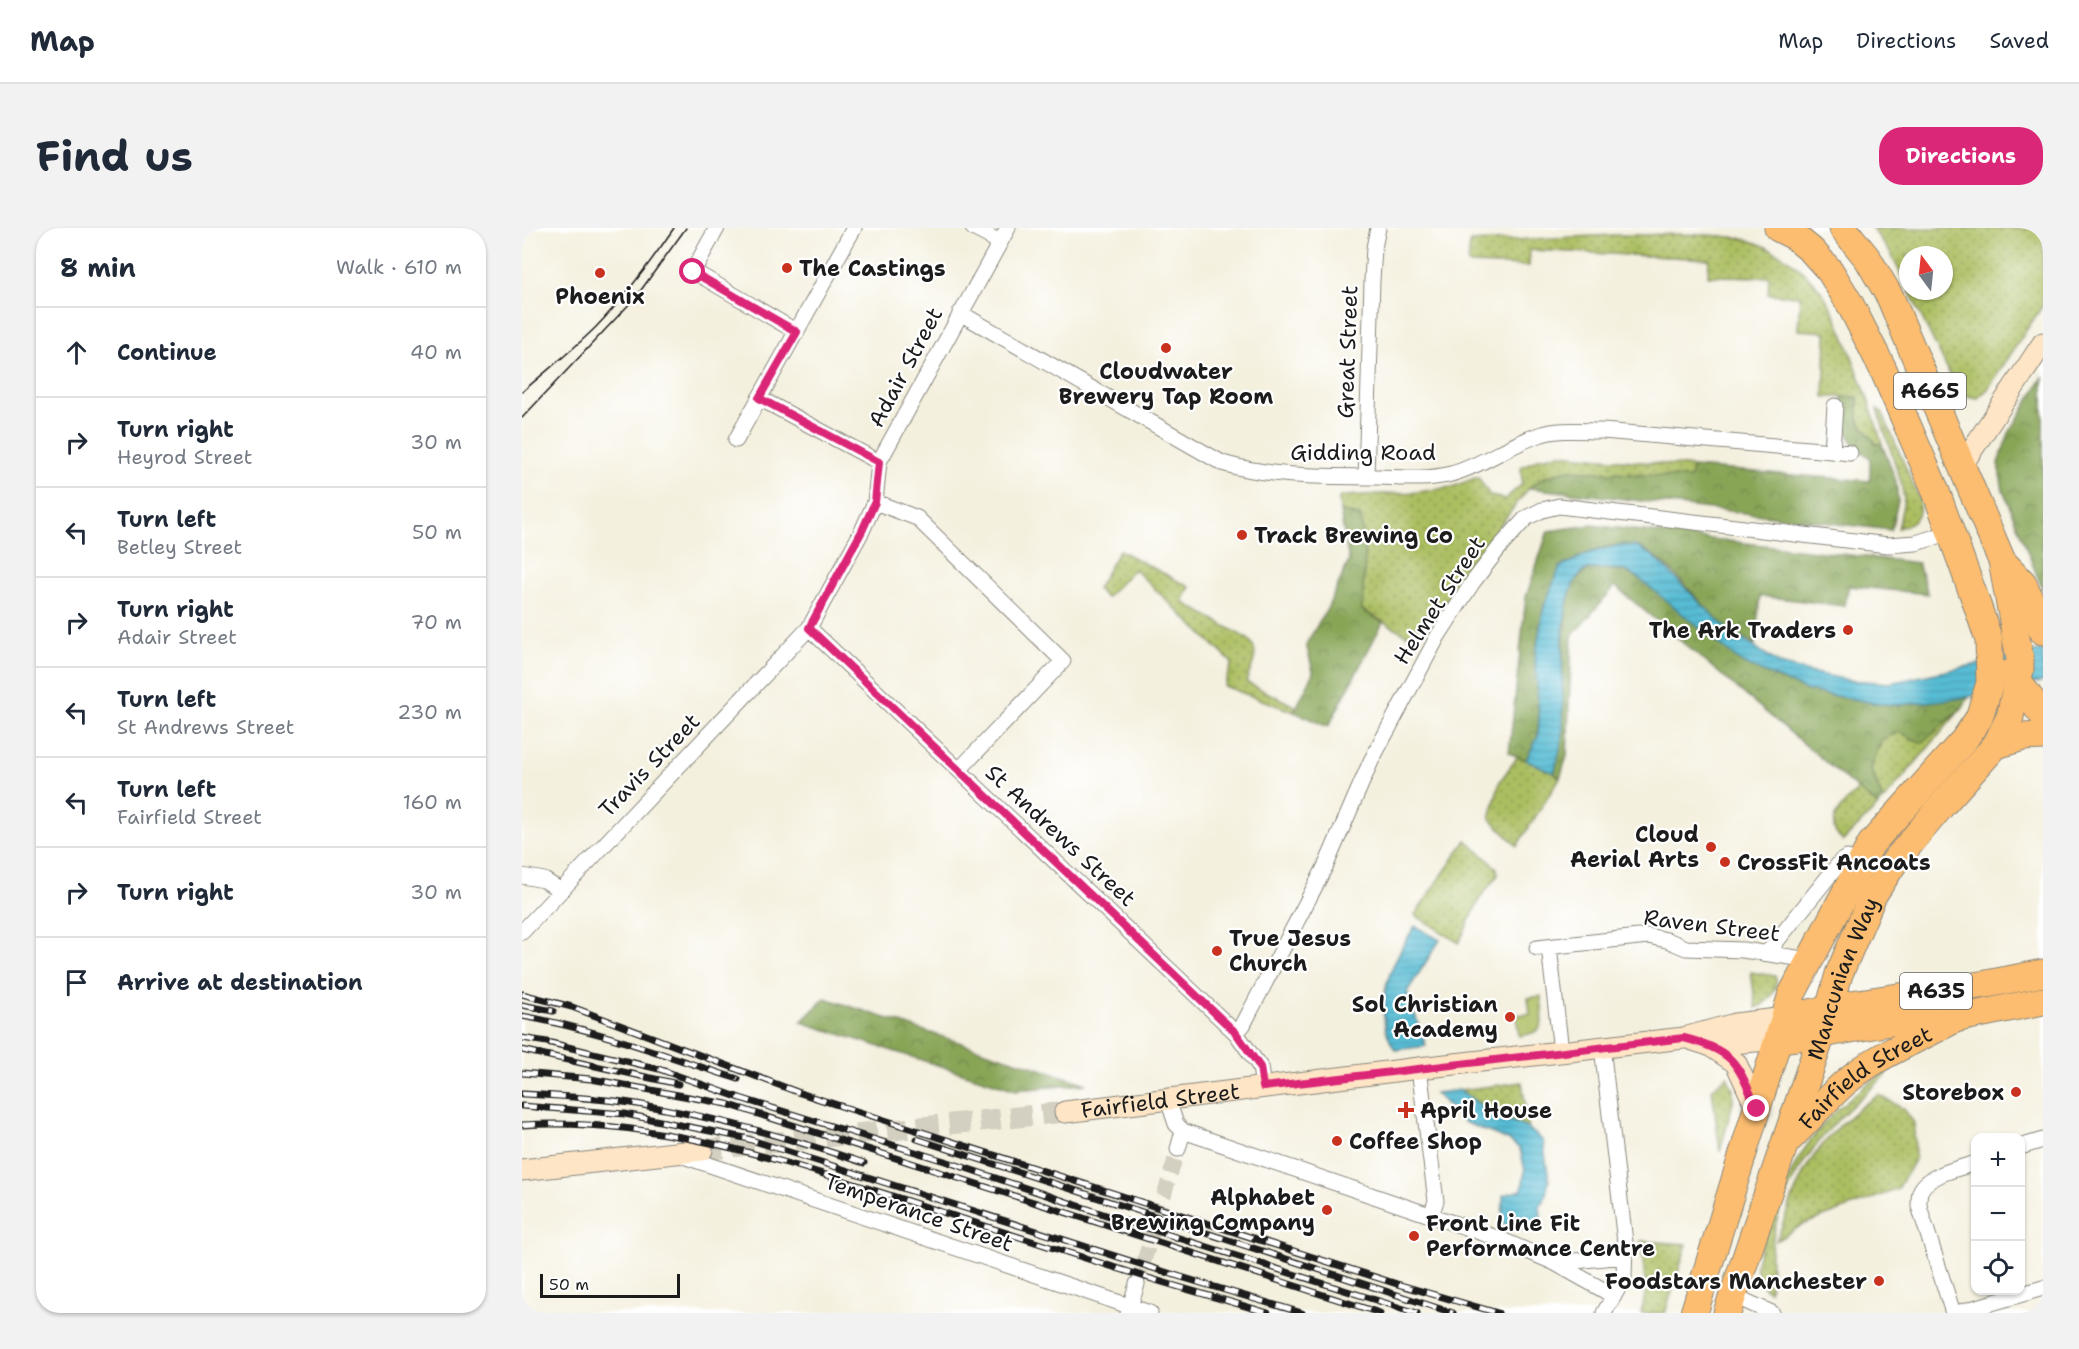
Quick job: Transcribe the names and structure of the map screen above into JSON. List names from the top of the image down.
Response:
{
  "streets": {
    "highway": [
      "A665",
      "Mancunian Way",
      "A635",
      "Fairfield Street"
    ],
    "street": [
      "Great Street",
      "Adair Street",
      "Gidding Road",
      "Helmet Street",
      "Travis Street",
      "St Andrews Street",
      "Raven Street",
      "Temperance Street"
    ]
  },
  "crossings": [
    ["Great Street", "Gidding Road"],
    ["Adair Street", "Gidding Road"],
    ["Adair Street", "Travis Street"],
    ["Adair Street", "St Andrews Street"],
    ["A665", "Helmet Street"],
    ["A665", "Mancunian Way"],
    ["Helmet Street", "St Andrews Street"],
    ["Travis Street", "St Andrews Street"],
    ["St Andrews Street", "Fairfield Street"],
    ["Raven Street", "Mancunian Way"],
    ["Raven Street", "Fairfield Street"],
    ["Mancunian Way", "Fairfield Street"]
  ],
  "places": {
    "other": [
      "The Castings",
      "Phoenix",
      "Cloudwater Brewery Tap Room",
      "Track Brewing Co",
      "The Ark Traders",
      "Cloud Aerial Arts",
      "CrossFit Ancoats",
      "True Jesus Church",
      "Sol Christian Academy",
      "Storebox",
      "Coffee Shop",
      "Alphabet Brewing Company",
      "Front Line Fit Performance Centre",
      "Foodstars Manchester"
    ],
    "health": ["April House"]
  },
  "scale_bar": "50 m",
  "north": "top",
  "page": {
    "header": "Map",
    "nav": ["Map", "Directions", "Saved"],
    "buttons": "Directions",
    "title": "Find us",
    "heading": ["8 min", "Walk · 610 m"],
    "list": [
      ["Continue", "40 m"],
      ["Turn right", "Heyrod Street", "30 m"],
      ["Turn left", "Betley Street", "50 m"],
      ["Turn right", "Adair Street", "70 m"],
      ["Turn left", "St Andrews Street", "230 m"],
      ["Turn left", "Fairfield Street", "160 m"],
      ["Turn right", "30 m"],
      "Arrive at destination"
    ],
    "map_buttons": ["+", "−"],
    "scale": "50 m"
  }
}
